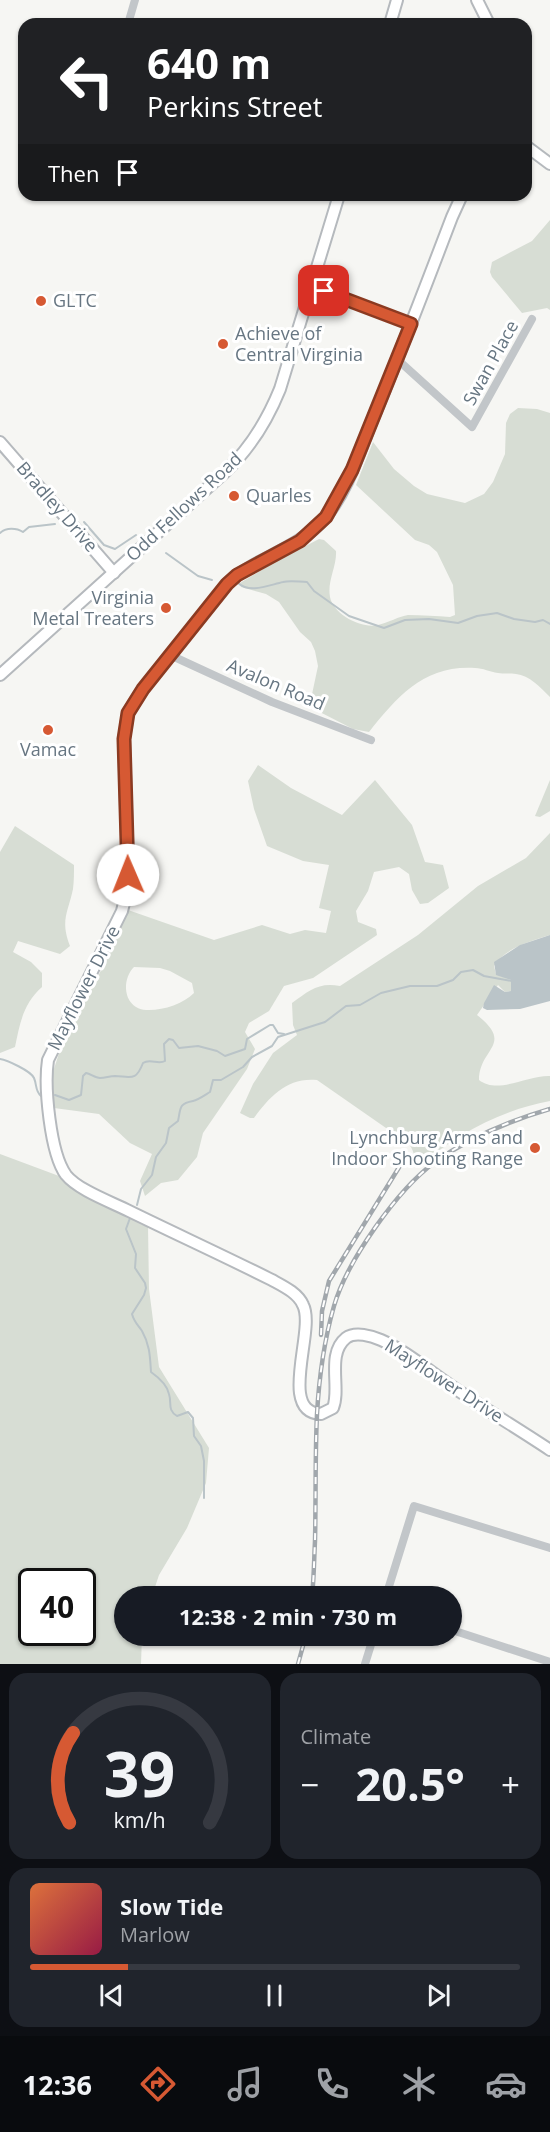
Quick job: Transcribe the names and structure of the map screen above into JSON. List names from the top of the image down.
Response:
{
  "streets": {
    "street": [
      "Swan Place",
      "Bradley Drive",
      "Odd Fellows Road",
      "Avalon Road",
      "Mayflower Drive"
    ]
  },
  "crossings": [
    ["Swan Place", "Mayflower Drive"],
    ["Bradley Drive", "Odd Fellows Road"],
    ["Avalon Road", "Mayflower Drive"]
  ],
  "places": [
    "GLTC",
    "Achieve of Central Virginia",
    "Quarles",
    "Virginia Metal Treaters",
    "Vamac",
    "Lynchburg Arms and Indoor Shooting Range"
  ],
  "page": {
    "turn": ["640 m", "Perkins Street"],
    "then": "Then",
    "limit": "40",
    "trip": "12:38 · 2 min · 730 m",
    "tile": "Climate",
    "heat": ["−", "20.5°", "+"],
    "song": ["Slow Tide", "Marlow"],
    "tabs": "12:36",
    "gauge": ["39", "km/h"]
  }
}
